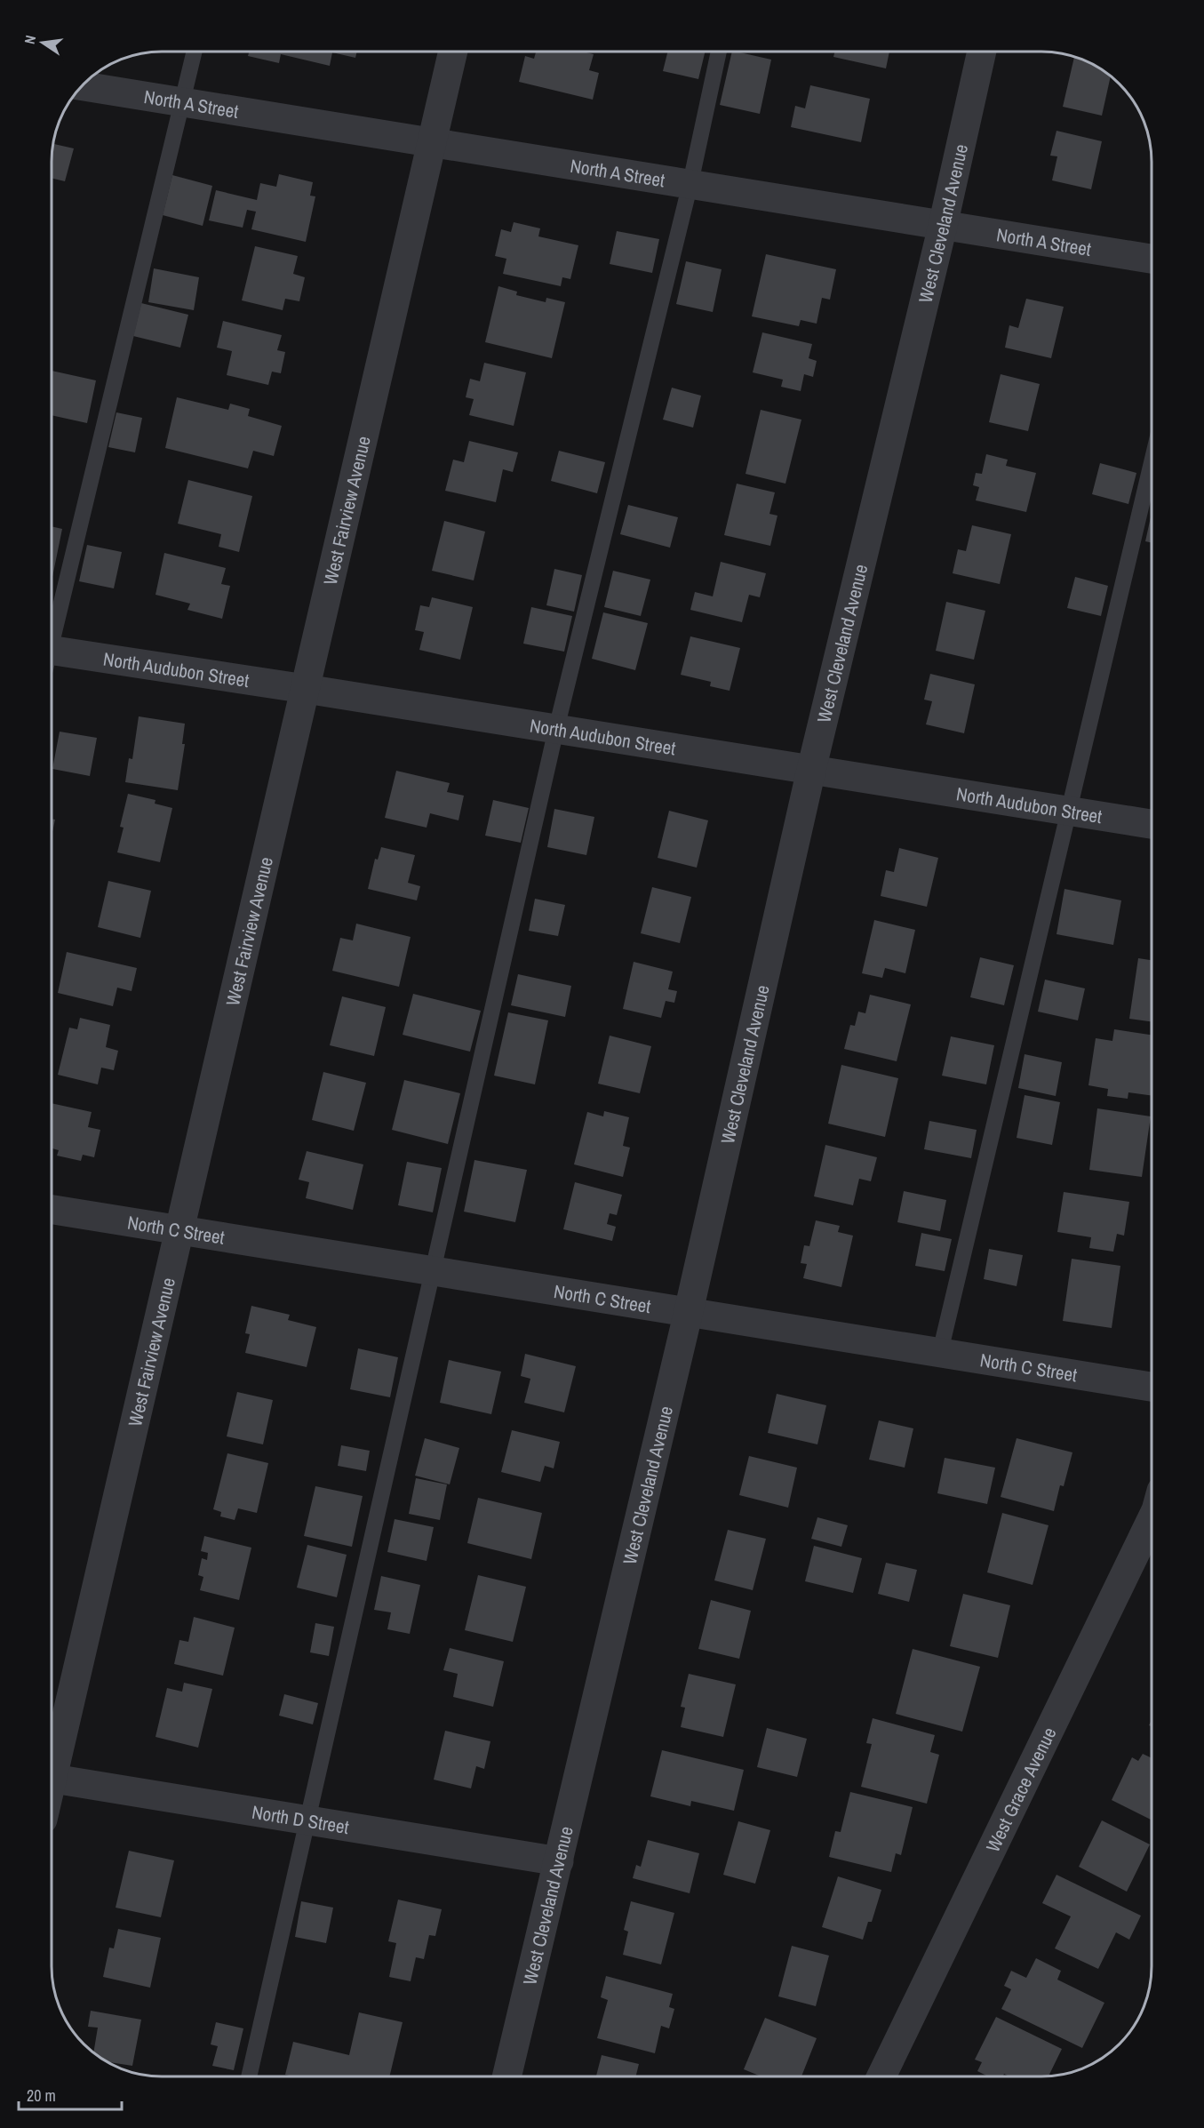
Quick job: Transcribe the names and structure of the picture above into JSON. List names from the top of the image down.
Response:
{
  "streets": {
    "street": [
      "North A Street",
      "West Cleveland Avenue",
      "West Fairview Avenue",
      "North Audubon Street",
      "North C Street",
      "West Grace Avenue",
      "North D Street"
    ]
  },
  "crossings": [
    ["North A Street", "West Cleveland Avenue"],
    ["North A Street", "West Fairview Avenue"],
    ["West Cleveland Avenue", "North Audubon Street"],
    ["West Cleveland Avenue", "North C Street"],
    ["West Cleveland Avenue", "North D Street"],
    ["West Fairview Avenue", "North Audubon Street"],
    ["West Fairview Avenue", "North C Street"]
  ],
  "scale_bar": "20 m",
  "north": "left"
}
